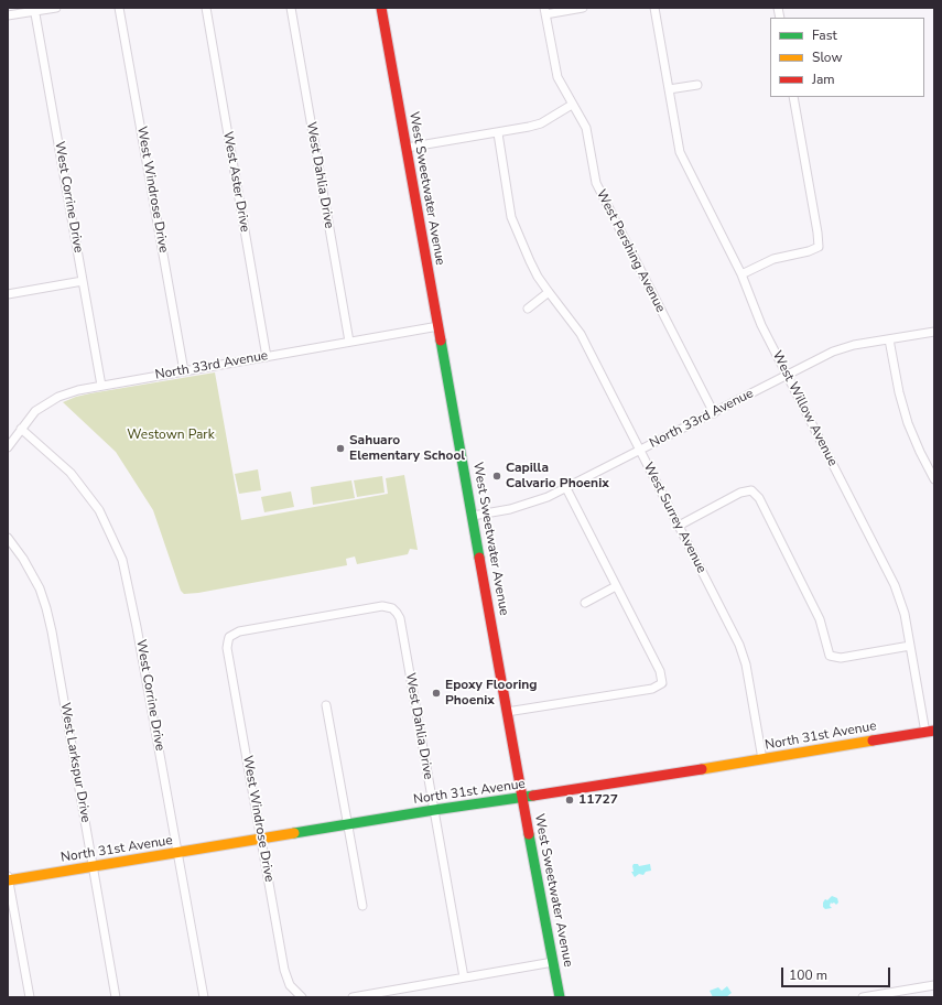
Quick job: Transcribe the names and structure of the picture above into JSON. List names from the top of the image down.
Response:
{
  "streets": {
    "street": [
      "West Dahlia Drive",
      "West Aster Drive",
      "West Sweetwater Avenue",
      "West Windrose Drive",
      "West Corrine Drive",
      "West Pershing Avenue",
      "North 33rd Avenue",
      "West Willow Avenue",
      "West Surrey Avenue",
      "North 31st Avenue",
      "West Larkspur Drive"
    ]
  },
  "crossings": [
    ["West Dahlia Drive", "West Windrose Drive"],
    ["West Dahlia Drive", "North 33rd Avenue"],
    ["West Dahlia Drive", "North 31st Avenue"],
    ["West Aster Drive", "North 33rd Avenue"],
    ["West Sweetwater Avenue", "North 33rd Avenue"],
    ["West Sweetwater Avenue", "North 31st Avenue"],
    ["West Windrose Drive", "North 33rd Avenue"],
    ["West Windrose Drive", "North 31st Avenue"],
    ["West Corrine Drive", "North 33rd Avenue"],
    ["West Corrine Drive", "North 31st Avenue"],
    ["West Pershing Avenue", "North 33rd Avenue"],
    ["North 33rd Avenue", "West Willow Avenue"],
    ["North 33rd Avenue", "West Surrey Avenue"],
    ["West Willow Avenue", "North 31st Avenue"],
    ["West Surrey Avenue", "North 31st Avenue"],
    ["North 31st Avenue", "West Larkspur Drive"]
  ],
  "parks": ["Westown Park"],
  "places": [
    "Sahuaro Elementary School",
    "Capilla Calvario Phoenix",
    "Epoxy Flooring Phoenix",
    "11727"
  ],
  "legend": ["Fast", "Slow", "Jam"],
  "scale_bar": "100 m"
}
